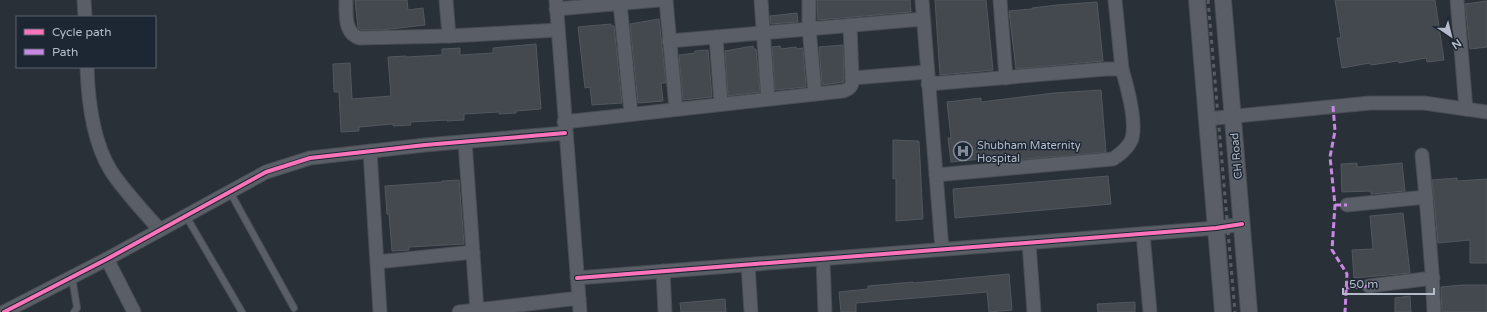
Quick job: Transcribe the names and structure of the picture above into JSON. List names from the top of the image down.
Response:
{
  "streets": {
    "street": ["CH Road"]
  },
  "places": {
    "hospital": ["Shubham Maternity Hospital"]
  },
  "legend": ["Cycle path", "Path"],
  "scale_bar": "50 m",
  "north": "bottom right"
}
